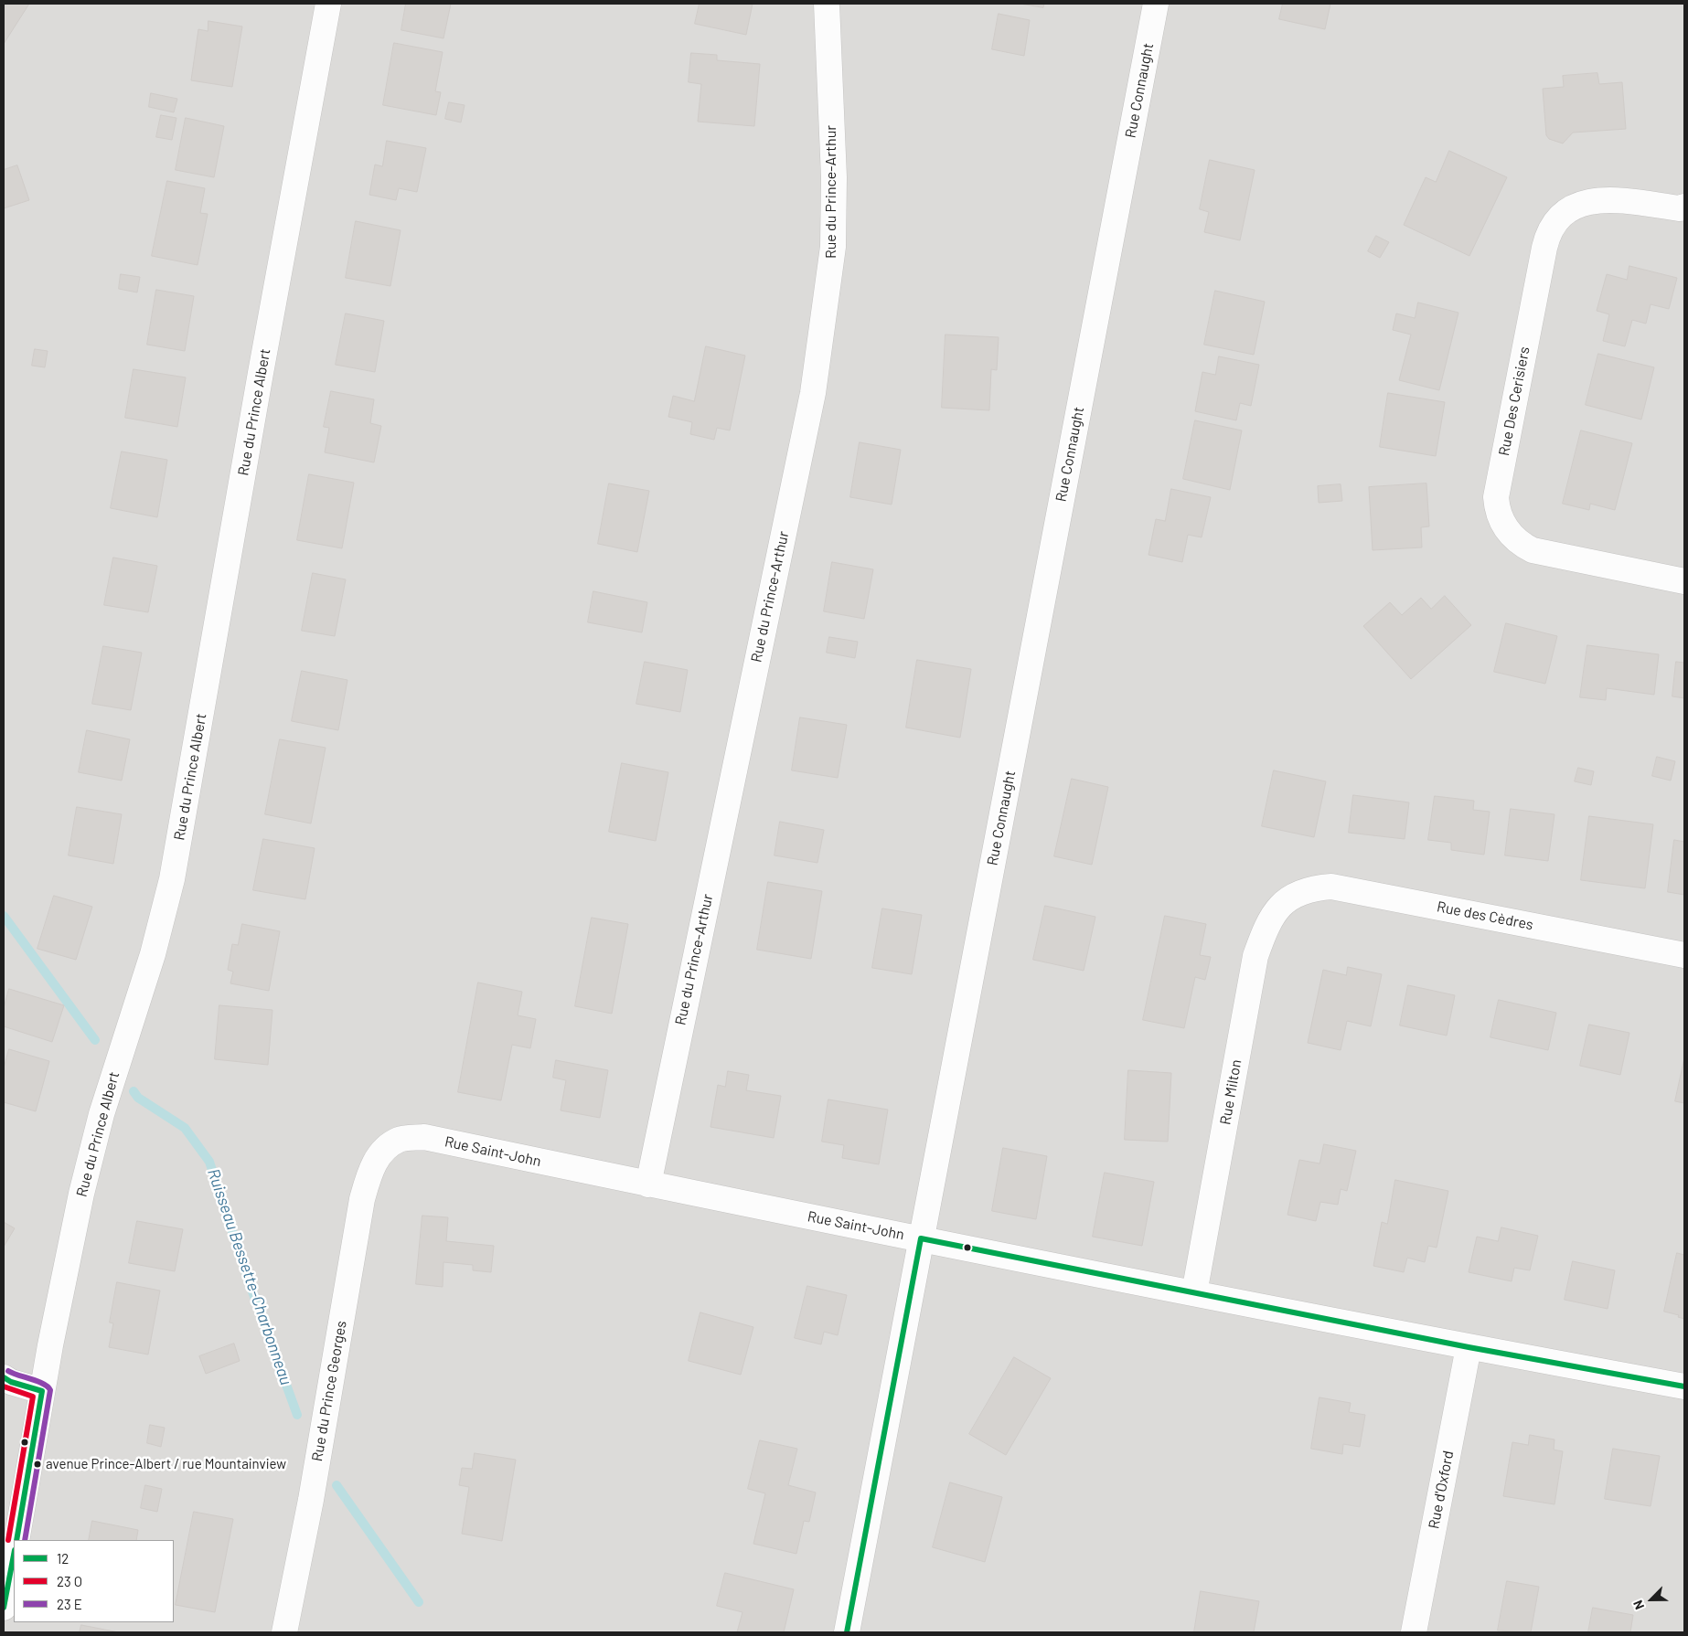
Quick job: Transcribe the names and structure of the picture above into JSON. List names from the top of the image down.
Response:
{
  "streets": {
    "street": [
      "Rue Connaught",
      "Rue du Prince-Arthur",
      "Rue Des Cerisiers",
      "Rue du Prince Albert",
      "Rue des Cèdres",
      "Rue Milton",
      "Rue Saint-John",
      "Rue du Prince Georges",
      "Rue d'Oxford"
    ]
  },
  "crossings": [
    ["Rue Connaught", "Rue Saint-John"],
    ["Rue du Prince-Arthur", "Rue Saint-John"],
    ["Rue des Cèdres", "Rue Milton"],
    ["Rue Milton", "Rue Saint-John"],
    ["Rue Saint-John", "Rue du Prince Georges"],
    ["Rue Saint-John", "Rue d'Oxford"]
  ],
  "water": ["Ruisseau Bessette-Charbonneau"],
  "places": ["avenue Prince-Albert / rue Mountainview"],
  "lines": ["transit line 12"],
  "legend": ["12", "23 O", "23 E"],
  "north": "bottom left"
}
